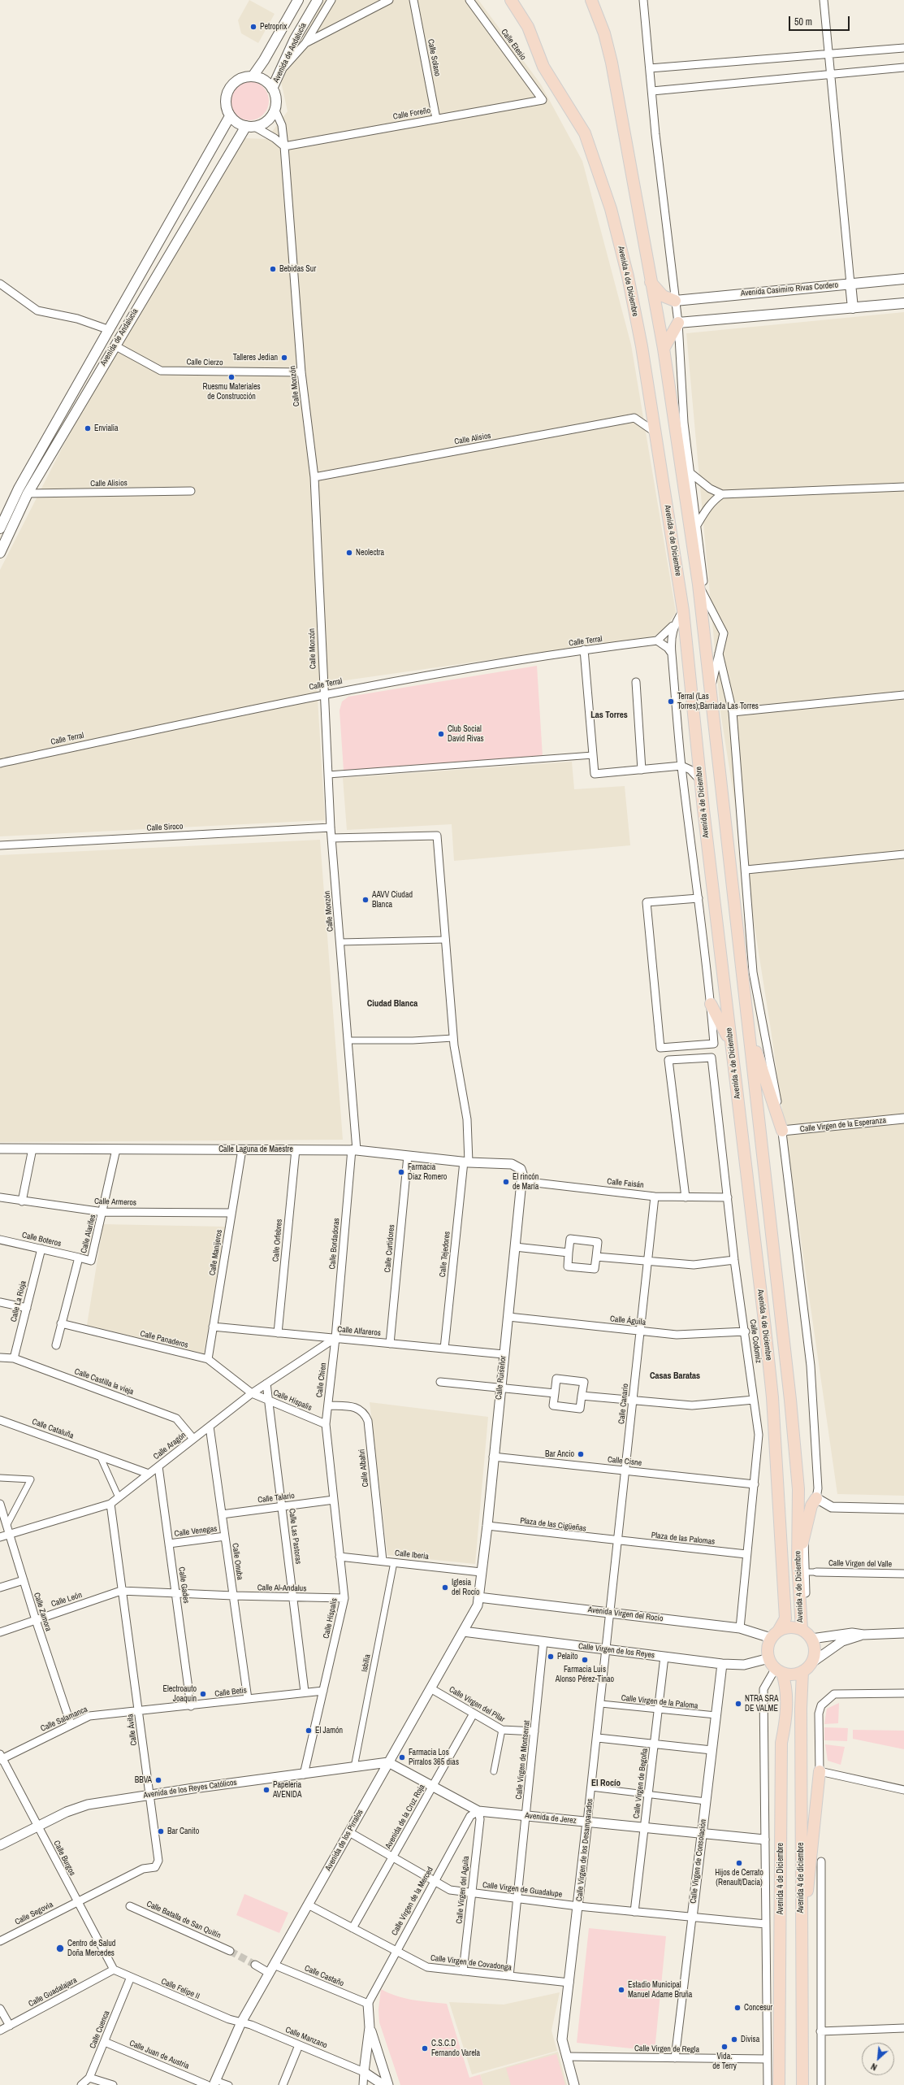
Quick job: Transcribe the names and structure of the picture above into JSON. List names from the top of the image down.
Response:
{
  "streets": {
    "main road": [
      "Avenida de Andalucía",
      "Avenida 4 de Diciembre",
      "Avenida Casimiro Rivas Cordero",
      "Avenida 4 de diciembre"
    ],
    "street": [
      "Calle Etesio",
      "Calle Solano",
      "Calle Foreño",
      "Calle Cierzo",
      "Calle Monzón",
      "Calle Alisios",
      "Calle Terral",
      "Calle Siroco",
      "Calle Virgen de la Esperanza",
      "Calle Laguna de Maestre",
      "Calle Faisán",
      "Calle Armeros",
      "Calle Alarifes",
      "Calle Boteros",
      "Calle Orfebres",
      "Calle Bordadoras",
      "Calle Curtidores",
      "Calle Manijeros",
      "Calle Tejedores",
      "Calle La Rioja",
      "Calle Águila",
      "Calle Alfareros",
      "Calle Panaderos",
      "Calle Codorniz",
      "Calle Ruiseñor",
      "Calle Chien",
      "Calle Castilla la vieja",
      "Calle Hispalis",
      "Calle Canario",
      "Calle Cataluña",
      "Calle Aragón",
      "Calle Cisne",
      "Calle Albahri",
      "Calle Talario",
      "Plaza de las Cigüeñas",
      "Calle Venegas",
      "Calle Las Pastoras",
      "Plaza de las Palomas",
      "Calle Iberia",
      "Calle Onuba",
      "Calle Virgen del Valle",
      "Calle Gades",
      "Calle Al-Andalus",
      "Calle León",
      "Calle Zamora",
      "Avenida Virgen del Rocío",
      "Calle Híspalis",
      "Calle Virgen de los Reyes",
      "Isbilia",
      "Calle Betis",
      "Calle Virgen de la Paloma",
      "Calle Virgen del Pilar",
      "Calle Salamanca",
      "Calle Ávila",
      "Calle Virgen de Montserrat",
      "Calle Virgen de Begoña",
      "Avenida de los Reyes Católicos",
      "Avenida de la Cruz Roja",
      "Avenida de Jerez",
      "Avenida de los Pirralos",
      "Calle Virgen de los Desamparados",
      "Calle Burgos",
      "Calle Virgen de Consolación",
      "Calle Virgen del Aguila",
      "Calle Virgen de Guadalupe",
      "Calle Virgen de la Merced",
      "Calle Segovia",
      "Calle Batalla de San Quitín",
      "Calle Virgen de Covadonga",
      "Calle Castaño",
      "Calle Felipe II",
      "Calle Guadalajara",
      "Calle Cuenca",
      "Calle Manzano",
      "Calle Virgen de Regla",
      "Calle Juan de Austria"
    ]
  },
  "crossings": [
    ["Calle Etesio", "Calle Foreño"],
    ["Avenida de Andalucía", "Calle Cierzo"],
    ["Avenida de Andalucía", "Calle Monzón"],
    ["Avenida de Andalucía", "Calle Alisios"],
    ["Calle Solano", "Calle Foreño"],
    ["Calle Foreño", "Calle Monzón"],
    ["Avenida 4 de Diciembre", "Calle Alisios"],
    ["Avenida 4 de Diciembre", "Avenida Virgen del Rocío"],
    ["Avenida 4 de Diciembre", "Calle Virgen de los Reyes"],
    ["Avenida 4 de Diciembre", "Avenida 4 de diciembre"],
    ["Calle Cierzo", "Calle Monzón"],
    ["Calle Monzón", "Calle Alisios"],
    ["Calle Monzón", "Calle Terral"],
    ["Calle Monzón", "Calle Siroco"],
    ["Calle Monzón", "Calle Laguna de Maestre"],
    ["Calle Monzón", "Calle Bordadoras"],
    ["Calle Monzón", "Calle Tejedores"],
    ["Calle Laguna de Maestre", "Calle Alarifes"],
    ["Calle Laguna de Maestre", "Calle Orfebres"],
    ["Calle Laguna de Maestre", "Calle Bordadoras"],
    ["Calle Laguna de Maestre", "Calle Curtidores"],
    ["Calle Laguna de Maestre", "Calle Manijeros"],
    ["Calle Laguna de Maestre", "Calle Tejedores"],
    ["Calle Laguna de Maestre", "Calle Ruiseñor"],
    ["Calle Faisán", "Calle Codorniz"],
    ["Calle Faisán", "Calle Ruiseñor"],
    ["Calle Faisán", "Calle Canario"],
    ["Calle Armeros", "Calle Alarifes"],
    ["Calle Armeros", "Calle Manijeros"],
    ["Calle Alarifes", "Calle Boteros"],
    ["Calle Alarifes", "Calle Panaderos"],
    ["Calle Boteros", "Calle La Rioja"],
    ["Calle Orfebres", "Calle Alfareros"],
    ["Calle Bordadoras", "Calle Alfareros"],
    ["Calle Bordadoras", "Calle Chien"],
    ["Calle Bordadoras", "Calle Aragón"],
    ["Calle Curtidores", "Calle Alfareros"],
    ["Calle Manijeros", "Calle Alfareros"],
    ["Calle Manijeros", "Calle Panaderos"],
    ["Calle Tejedores", "Calle Alfareros"],
    ["Calle La Rioja", "Calle Castilla la vieja"],
    ["Calle Águila", "Calle Codorniz"],
    ["Calle Águila", "Calle Ruiseñor"],
    ["Calle Águila", "Calle Canario"],
    ["Calle Alfareros", "Calle Ruiseñor"],
    ["Calle Alfareros", "Calle Chien"],
    ["Calle Alfareros", "Calle Aragón"],
    ["Calle Panaderos", "Calle Hispalis"],
    ["Calle Panaderos", "Calle Aragón"],
    ["Calle Codorniz", "Calle Cisne"],
    ["Calle Codorniz", "Plaza de las Palomas"],
    ["Calle Codorniz", "Avenida Virgen del Rocío"],
    ["Calle Ruiseñor", "Calle Cisne"],
    ["Calle Ruiseñor", "Plaza de las Cigüeñas"],
    ["Calle Ruiseñor", "Calle Iberia"],
    ["Calle Ruiseñor", "Avenida Virgen del Rocío"],
    ["Calle Ruiseñor", "Avenida de los Pirralos"],
    ["Calle Chien", "Calle Hispalis"],
    ["Calle Chien", "Calle Aragón"],
    ["Calle Chien", "Calle Albahri"],
    ["Calle Chien", "Calle Híspalis"],
    ["Calle Castilla la vieja", "Calle Aragón"],
    ["Calle Hispalis", "Calle Aragón"],
    ["Calle Hispalis", "Calle Las Pastoras"],
    ["Calle Hispalis", "Calle Híspalis"],
    ["Calle Canario", "Calle Cisne"],
    ["Calle Canario", "Plaza de las Cigüeñas"],
    ["Calle Canario", "Plaza de las Palomas"],
    ["Calle Canario", "Avenida Virgen del Rocío"],
    ["Calle Canario", "Calle Virgen de los Desamparados"],
    ["Calle Cataluña", "Calle Aragón"],
    ["Calle Aragón", "Calle Las Pastoras"],
    ["Calle Aragón", "Calle Onuba"],
    ["Calle Aragón", "Calle Gades"],
    ["Calle Aragón", "Calle Zamora"],
    ["Calle Aragón", "Calle Ávila"],
    ["Calle Albahri", "Calle Iberia"],
    ["Calle Talario", "Calle Las Pastoras"],
    ["Calle Talario", "Calle Onuba"],
    ["Calle Talario", "Calle Híspalis"],
    ["Plaza de las Cigüeñas", "Plaza de las Palomas"],
    ["Calle Venegas", "Calle Onuba"],
    ["Calle Venegas", "Calle Gades"],
    ["Calle Las Pastoras", "Calle Al-Andalus"],
    ["Calle Las Pastoras", "Calle Betis"],
    ["Calle Iberia", "Calle Híspalis"],
    ["Calle Iberia", "Isbilia"],
    ["Calle Onuba", "Calle Al-Andalus"],
    ["Calle Onuba", "Calle Betis"],
    ["Calle Gades", "Calle Al-Andalus"],
    ["Calle Gades", "Calle Betis"],
    ["Calle Al-Andalus", "Calle León"],
    ["Calle Al-Andalus", "Calle Híspalis"],
    ["Calle Al-Andalus", "Calle Ávila"],
    ["Calle León", "Calle Zamora"],
    ["Calle León", "Calle Ávila"],
    ["Calle Zamora", "Calle Salamanca"],
    ["Avenida Virgen del Rocío", "Calle Virgen de los Reyes"],
    ["Avenida Virgen del Rocío", "Avenida de los Pirralos"],
    ["Avenida Virgen del Rocío", "Calle Virgen de los Desamparados"],
    ["Avenida Virgen del Rocío", "Avenida 4 de diciembre"],
    ["Calle Híspalis", "Calle Betis"],
    ["Calle Híspalis", "Avenida de los Reyes Católicos"],
    ["Calle Virgen de los Reyes", "Calle Virgen de Montserrat"],
    ["Calle Virgen de los Reyes", "Calle Virgen de Begoña"],
    ["Calle Virgen de los Reyes", "Avenida de los Pirralos"],
    ["Calle Virgen de los Reyes", "Calle Virgen de los Desamparados"],
    ["Calle Virgen de los Reyes", "Calle Virgen de Consolación"],
    ["Calle Virgen de los Reyes", "Avenida 4 de diciembre"],
    ["Isbilia", "Avenida de los Reyes Católicos"],
    ["Calle Betis", "Calle Salamanca"],
    ["Calle Betis", "Calle Ávila"],
    ["Calle Virgen de la Paloma", "Calle Virgen de Begoña"],
    ["Calle Virgen de la Paloma", "Calle Virgen de los Desamparados"],
    ["Calle Virgen de la Paloma", "Calle Virgen de Consolación"],
    ["Calle Virgen del Pilar", "Calle Virgen de Montserrat"],
    ["Calle Virgen del Pilar", "Avenida de la Cruz Roja"],
    ["Calle Virgen del Pilar", "Avenida de los Pirralos"],
    ["Calle Salamanca", "Calle Ávila"],
    ["Calle Salamanca", "Calle Burgos"],
    ["Calle Ávila", "Avenida de los Reyes Católicos"],
    ["Calle Ávila", "Calle Burgos"],
    ["Calle Ávila", "Calle Segovia"],
    ["Calle Virgen de Montserrat", "Avenida de Jerez"],
    ["Calle Virgen de Montserrat", "Calle Virgen de Guadalupe"],
    ["Calle Virgen de Montserrat", "Calle Virgen de Covadonga"],
    ["Calle Virgen de Begoña", "Avenida de Jerez"],
    ["Calle Virgen de Begoña", "Calle Virgen de Guadalupe"],
    ["Avenida de los Reyes Católicos", "Avenida de Jerez"],
    ["Avenida de los Reyes Católicos", "Avenida de los Pirralos"],
    ["Avenida de los Reyes Católicos", "Calle Burgos"],
    ["Avenida de la Cruz Roja", "Avenida de Jerez"],
    ["Avenida de la Cruz Roja", "Calle Virgen de Guadalupe"],
    ["Avenida de la Cruz Roja", "Calle Virgen de Covadonga"],
    ["Avenida de Jerez", "Avenida de los Pirralos"],
    ["Avenida de Jerez", "Calle Virgen de los Desamparados"],
    ["Avenida de Jerez", "Calle Virgen de Consolación"],
    ["Avenida de Jerez", "Calle Virgen del Aguila"],
    ["Avenida de Jerez", "Calle Virgen de la Merced"],
    ["Avenida de los Pirralos", "Calle Virgen de Guadalupe"],
    ["Avenida de los Pirralos", "Calle Virgen de Covadonga"],
    ["Avenida de los Pirralos", "Calle Castaño"],
    ["Avenida de los Pirralos", "Calle Felipe II"],
    ["Avenida de los Pirralos", "Calle Manzano"],
    ["Calle Virgen de los Desamparados", "Calle Virgen de Guadalupe"],
    ["Calle Virgen de los Desamparados", "Calle Virgen de Covadonga"],
    ["Calle Virgen de los Desamparados", "Calle Virgen de Regla"],
    ["Calle Burgos", "Calle Segovia"],
    ["Calle Burgos", "Calle Felipe II"],
    ["Calle Burgos", "Calle Guadalajara"],
    ["Calle Virgen de Consolación", "Calle Virgen de Guadalupe"],
    ["Calle Virgen de Consolación", "Calle Virgen de Regla"],
    ["Calle Virgen del Aguila", "Calle Virgen de Guadalupe"],
    ["Calle Virgen del Aguila", "Calle Virgen de la Merced"],
    ["Calle Virgen del Aguila", "Calle Virgen de Covadonga"],
    ["Calle Virgen de Guadalupe", "Calle Virgen de la Merced"],
    ["Calle Virgen de la Merced", "Calle Virgen de Covadonga"],
    ["Calle Virgen de la Merced", "Calle Castaño"],
    ["Calle Felipe II", "Calle Guadalajara"],
    ["Calle Felipe II", "Calle Cuenca"],
    ["Calle Felipe II", "Calle Manzano"],
    ["Calle Cuenca", "Calle Juan de Austria"]
  ],
  "districts": [
    "Las Torres",
    "Ciudad Blanca",
    "Casas Baratas",
    "El Rocío"
  ],
  "places": [
    "Petroprix",
    "Bebidas Sur",
    "Talleres Jedian",
    "Ruesmu Materiales de Construcción",
    "Envialia",
    "Neolectra",
    "Terral (Las Torres);Barriada Las Torres",
    "Club Social David Rivas",
    "AAVV Ciudad Blanca",
    "Farmacia Diaz Romero",
    "El rincón de María",
    "Bar Ancio",
    "Iglesia del Rocío",
    "Pelaito",
    "Farmacia Luis Alonso Pérez-Tinao",
    "Electroauto Joaquín",
    "NTRA SRA DE VALME",
    "El Jamón",
    "Farmacia Los Pirralos 365 dias",
    "BBVA",
    "Papeleria AVENIDA",
    "Bar Canito",
    "Hijos de Cerrato (Renault/Dacia)",
    "Centro de Salud Doña Mercedes",
    "Estadio Municipal Manuel Adame Bruña",
    "Concesur",
    "Divisa",
    "Vida. de Terry",
    "C.S.C.D Fernando Varela"
  ],
  "scale_bar": "50 m",
  "north": "bottom left"
}
